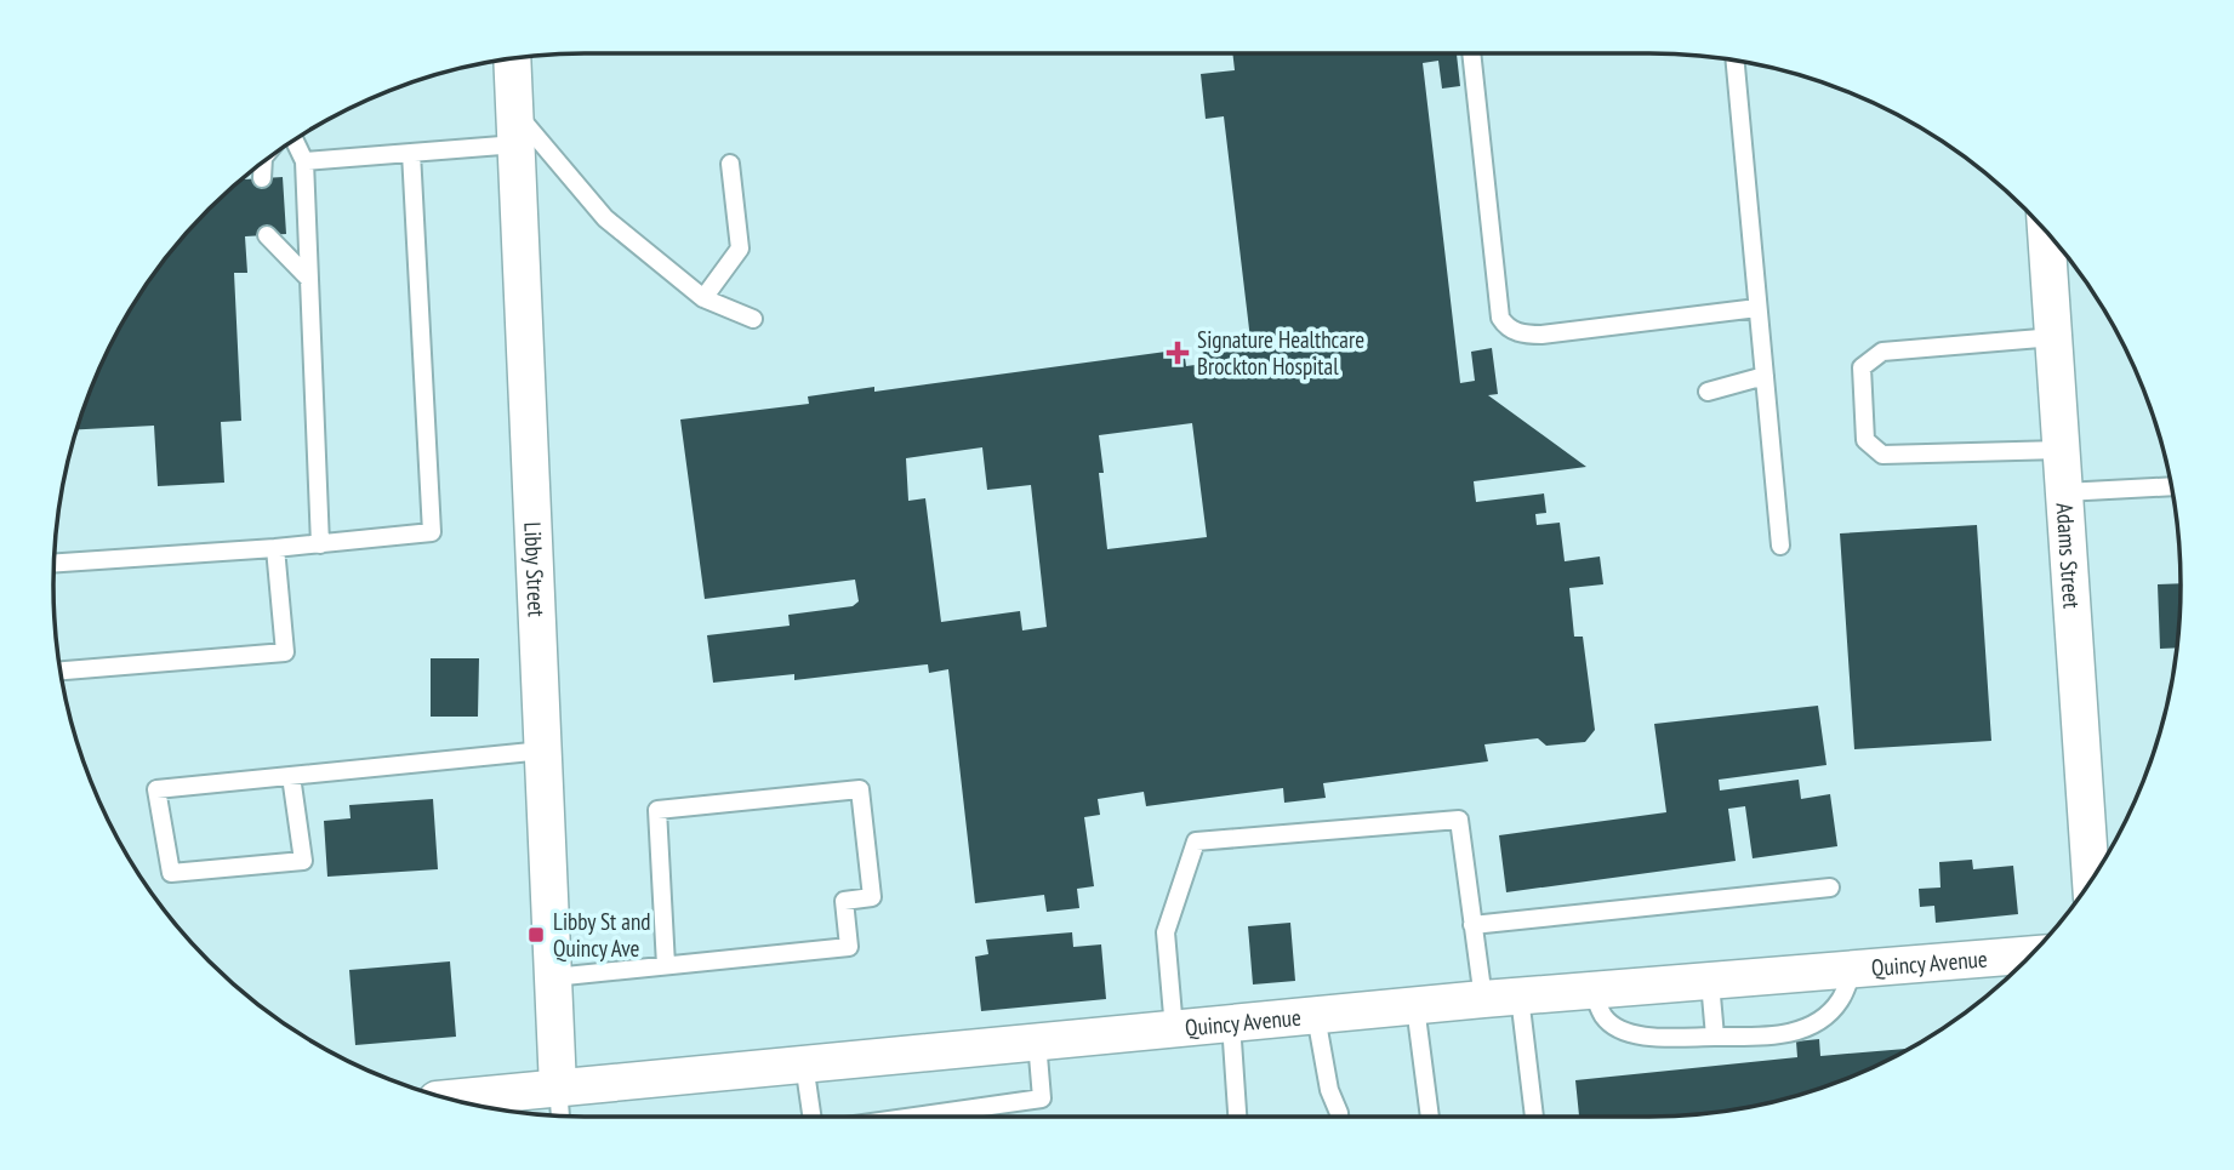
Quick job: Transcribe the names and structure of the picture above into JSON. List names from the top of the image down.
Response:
{
  "streets": {
    "street": ["Adams Street", "Libby Street", "Quincy Avenue"]
  },
  "crossings": [
    ["Libby Street", "Quincy Avenue"]
  ],
  "places": {
    "health": ["Signature Healthcare Brockton Hospital"],
    "transit": ["Libby St and Quincy Ave"]
  }
}
